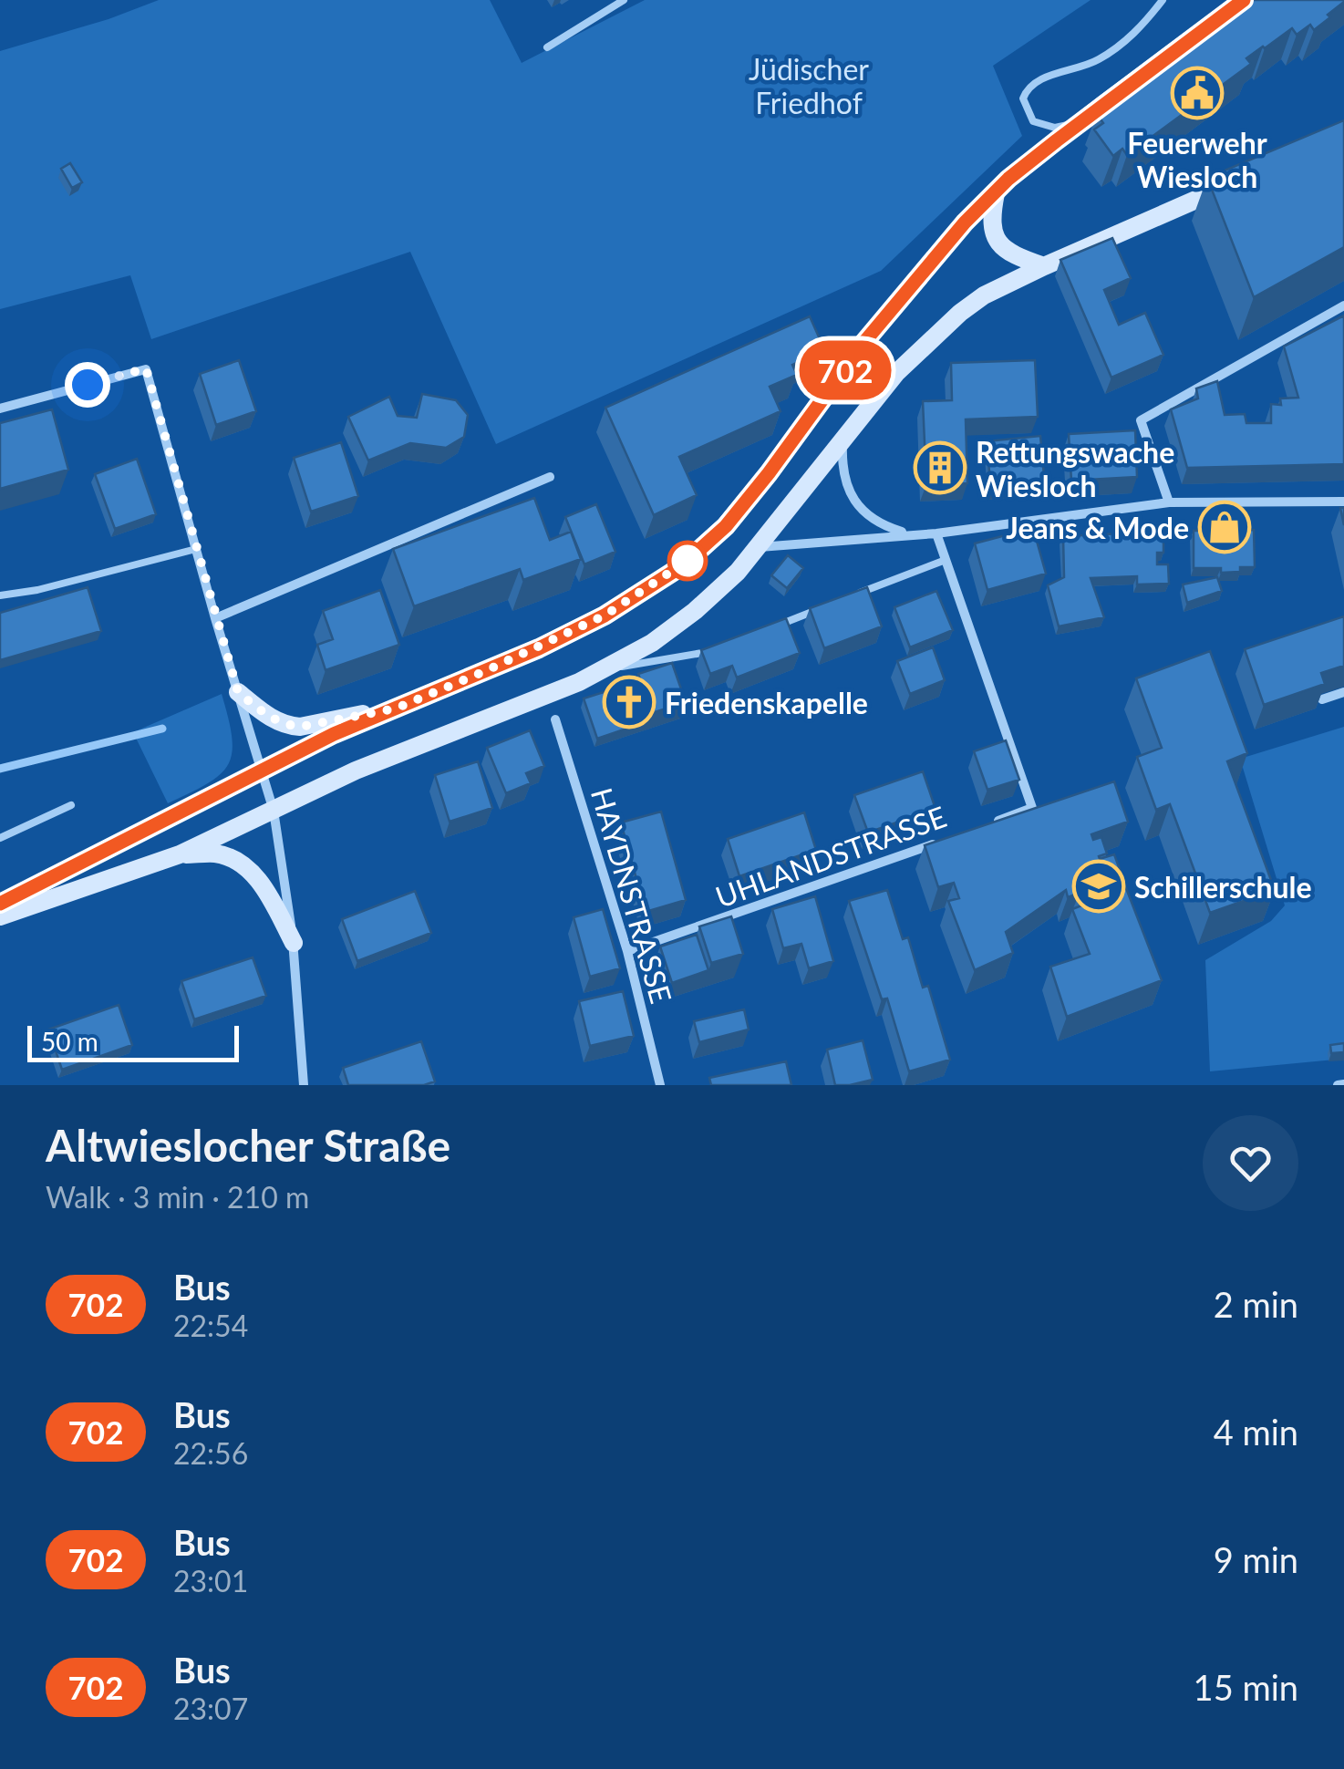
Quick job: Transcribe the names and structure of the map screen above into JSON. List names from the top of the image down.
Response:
{
  "streets": {
    "street": ["UHLANDSTRASSE", "HAYDNSTRASSE"]
  },
  "crossings": [
    ["UHLANDSTRASSE", "HAYDNSTRASSE"]
  ],
  "parks": ["Jüdischer Friedhof"],
  "places": {
    "public building": ["Feuerwehr Wiesloch"],
    "building": ["Rettungswache Wiesloch"],
    "shop": ["Jeans & Mode"],
    "church": ["Friedenskapelle"],
    "school or university": ["Schillerschule"]
  },
  "lines": ["bus line 702"],
  "scale_bar": "50 m",
  "page": {
    "on_map": "702",
    "scale": "50 m",
    "heading": ["Altwieslocher Straße", "Walk · 3 min · 210 m"],
    "list": [
      {
        "mark": "702",
        "name": "Bus",
        "note": "22:54",
        "value": "2 min"
      },
      {
        "mark": "702",
        "name": "Bus",
        "note": "22:56",
        "value": "4 min"
      },
      {
        "mark": "702",
        "name": "Bus",
        "note": "23:01",
        "value": "9 min"
      },
      {
        "mark": "702",
        "name": "Bus",
        "note": "23:07",
        "value": "15 min"
      }
    ]
  }
}
